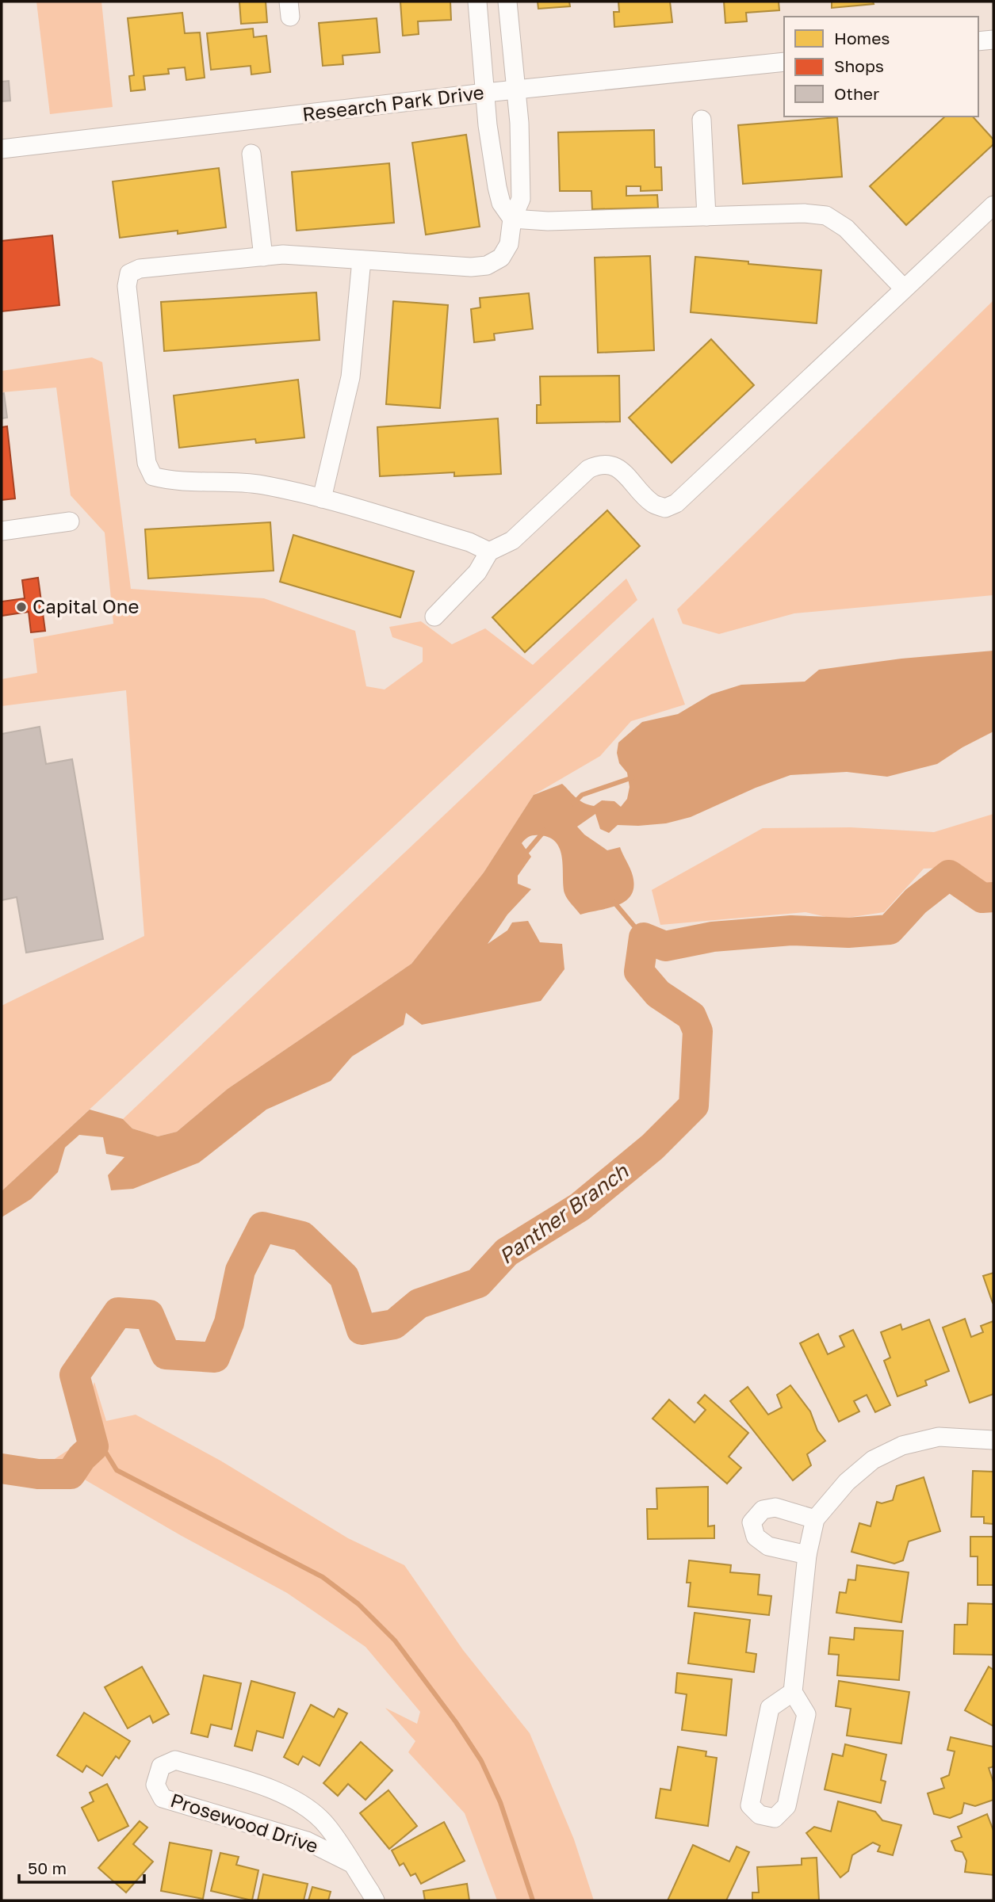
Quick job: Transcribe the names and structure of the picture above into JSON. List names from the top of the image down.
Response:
{
  "streets": {
    "street": ["Research Park Drive", "Prosewood Drive"]
  },
  "water": ["Panther Branch"],
  "places": ["Capital One"],
  "legend": ["Homes", "Shops", "Other"],
  "scale_bar": "50 m"
}
